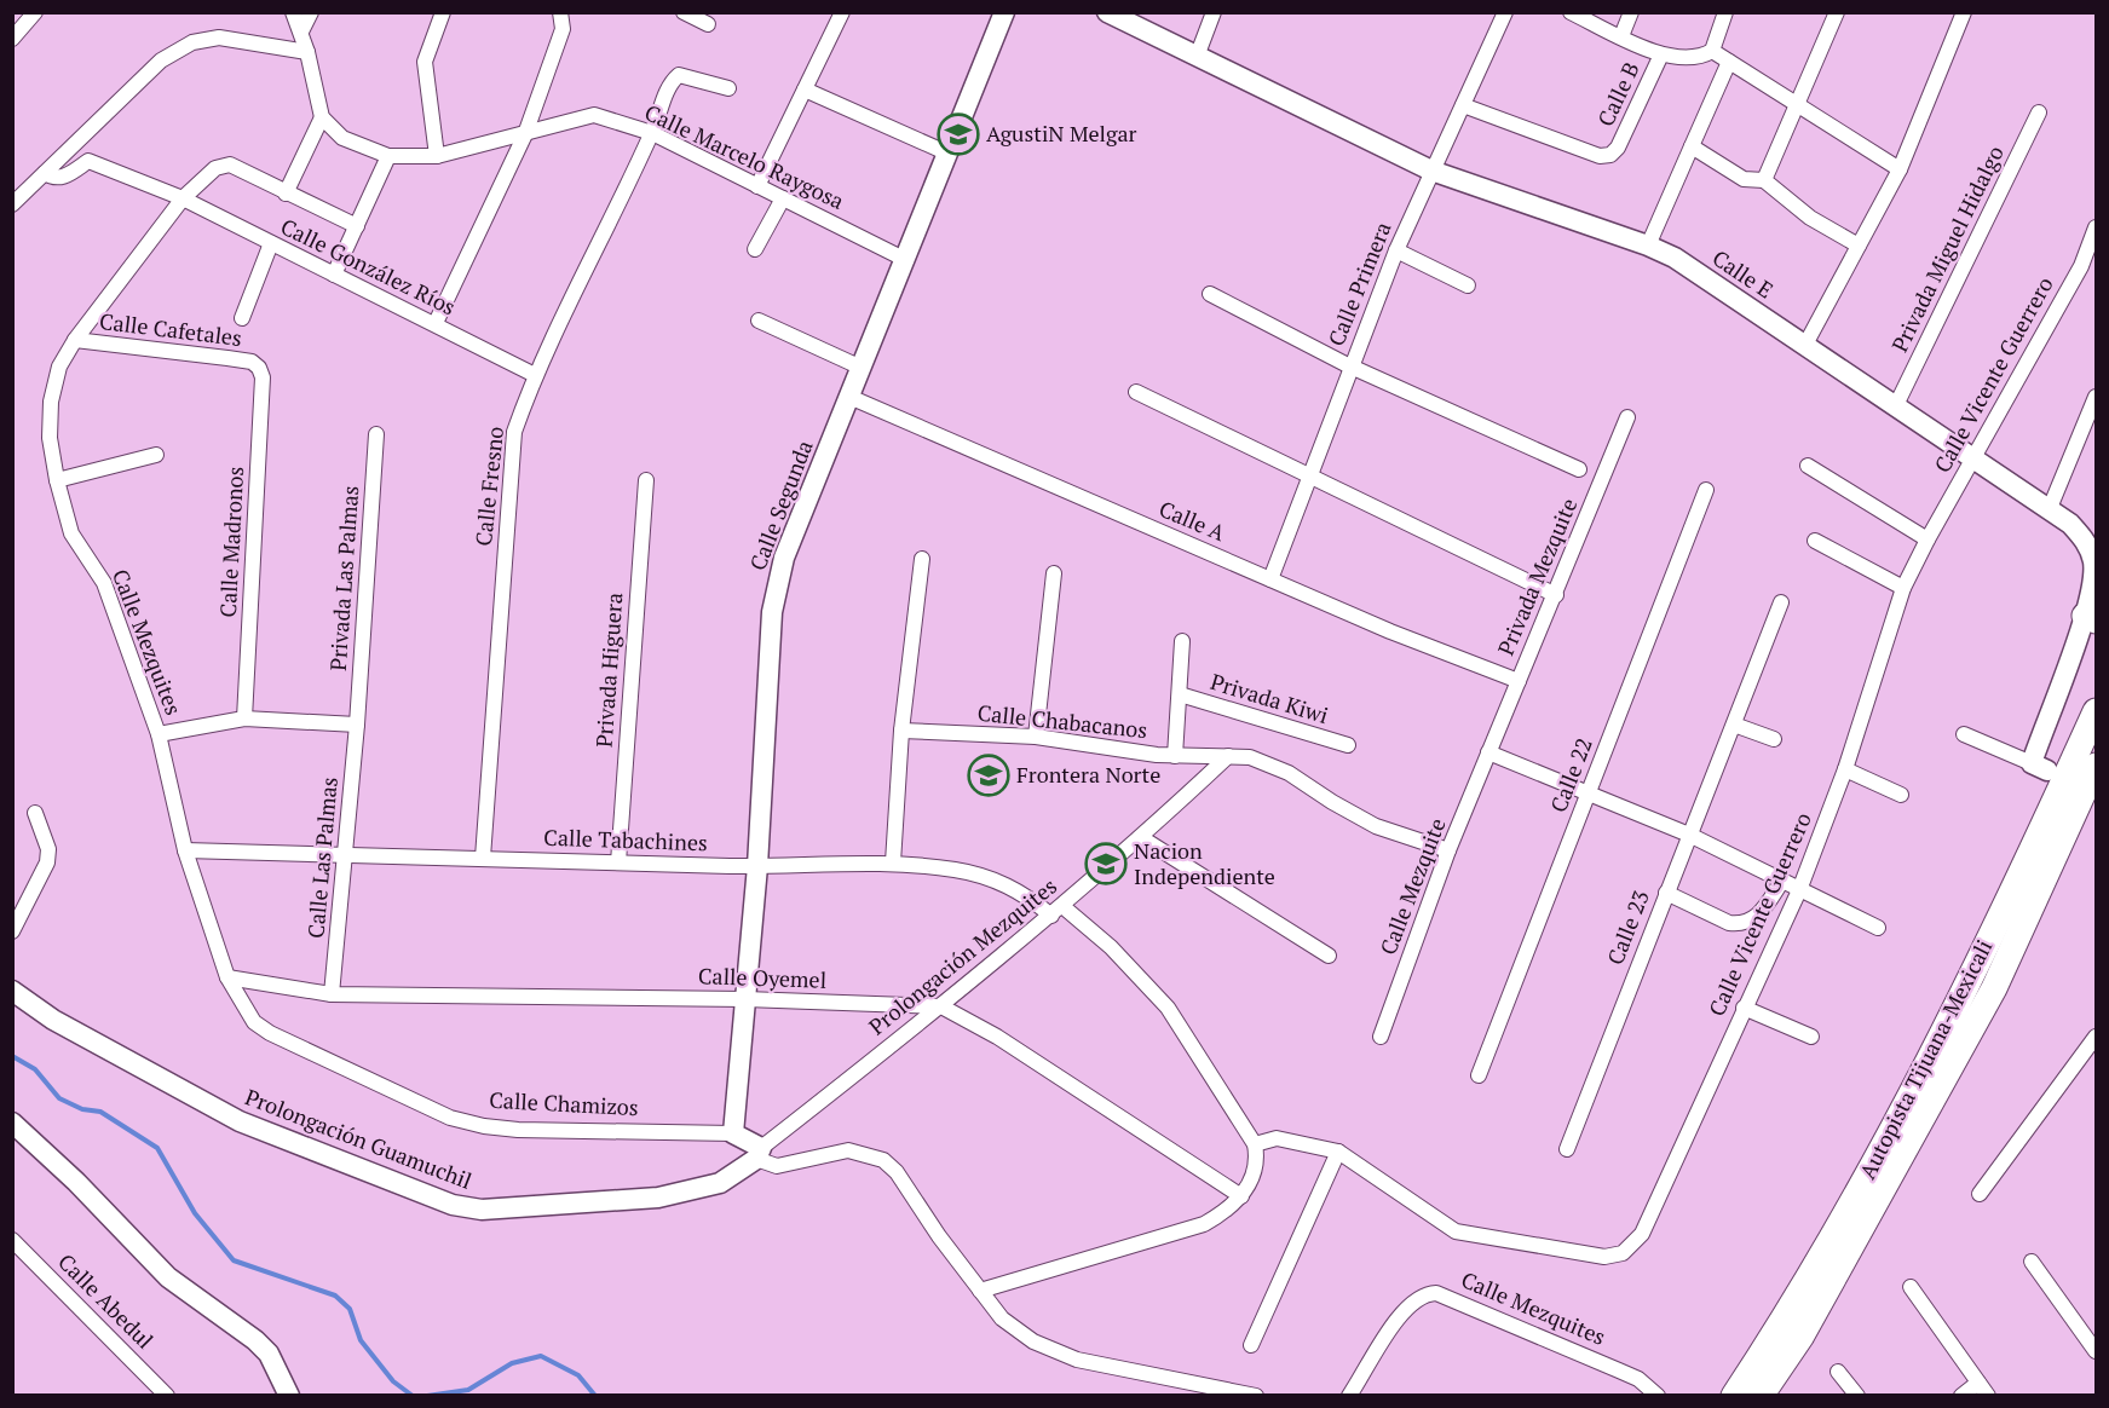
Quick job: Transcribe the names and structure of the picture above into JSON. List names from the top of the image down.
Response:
{
  "streets": {
    "highway": ["Autopista Tijuana-Mexicali"],
    "street": [
      "Calle B",
      "Calle Marcelo Raygosa",
      "Privada Miguel Hidalgo",
      "Calle González Ríos",
      "Calle E",
      "Calle Primera",
      "Calle Cafetales",
      "Calle Vicente Guerrero",
      "Calle Fresno",
      "Calle Segunda",
      "Calle A",
      "Calle Madronos",
      "Privada Mezquite",
      "Privada Las Palmas",
      "Calle Mezquites",
      "Privada Higuera",
      "Privada Kiwi",
      "Calle Chabacanos",
      "Calle 22",
      "Calle Tabachines",
      "Calle Las Palmas",
      "Calle Mezquite",
      "Calle 23",
      "Prolongación Mezquites",
      "Calle Oyemel",
      "Calle Chamizos",
      "Prolongación Guamuchil",
      "Calle Abedul"
    ]
  },
  "crossings": [
    ["Calle B", "Calle Primera"],
    ["Calle Marcelo Raygosa", "Calle Fresno"],
    ["Calle Marcelo Raygosa", "Calle Segunda"],
    ["Privada Miguel Hidalgo", "Calle E"],
    ["Calle González Ríos", "Calle Fresno"],
    ["Calle González Ríos", "Calle Mezquites"],
    ["Calle E", "Calle Primera"],
    ["Calle E", "Calle Vicente Guerrero"],
    ["Calle Primera", "Calle A"],
    ["Calle Cafetales", "Calle Madronos"],
    ["Calle Cafetales", "Calle Mezquites"],
    ["Calle Vicente Guerrero", "Calle Tabachines"],
    ["Calle Fresno", "Calle Tabachines"],
    ["Calle Segunda", "Calle A"],
    ["Calle Segunda", "Calle Tabachines"],
    ["Calle Segunda", "Calle Oyemel"],
    ["Calle Segunda", "Calle Chamizos"],
    ["Calle A", "Privada Mezquite"],
    ["Privada Mezquite", "Calle Mezquite"],
    ["Privada Las Palmas", "Calle Las Palmas"],
    ["Calle Mezquites", "Calle Tabachines"],
    ["Calle Mezquites", "Calle Oyemel"],
    ["Calle Mezquites", "Calle Chamizos"],
    ["Privada Higuera", "Calle Tabachines"],
    ["Calle Chabacanos", "Calle Mezquite"],
    ["Calle Chabacanos", "Prolongación Mezquites"],
    ["Calle Tabachines", "Calle Las Palmas"],
    ["Calle Tabachines", "Prolongación Mezquites"],
    ["Calle Las Palmas", "Calle Oyemel"],
    ["Prolongación Mezquites", "Calle Oyemel"],
    ["Prolongación Mezquites", "Calle Chamizos"],
    ["Prolongación Mezquites", "Prolongación Guamuchil"],
    ["Calle Chamizos", "Prolongación Guamuchil"]
  ],
  "places": {
    "school or university": ["AgustiN Melgar", "Frontera Norte", "Nacion Independiente"]
  }
}
